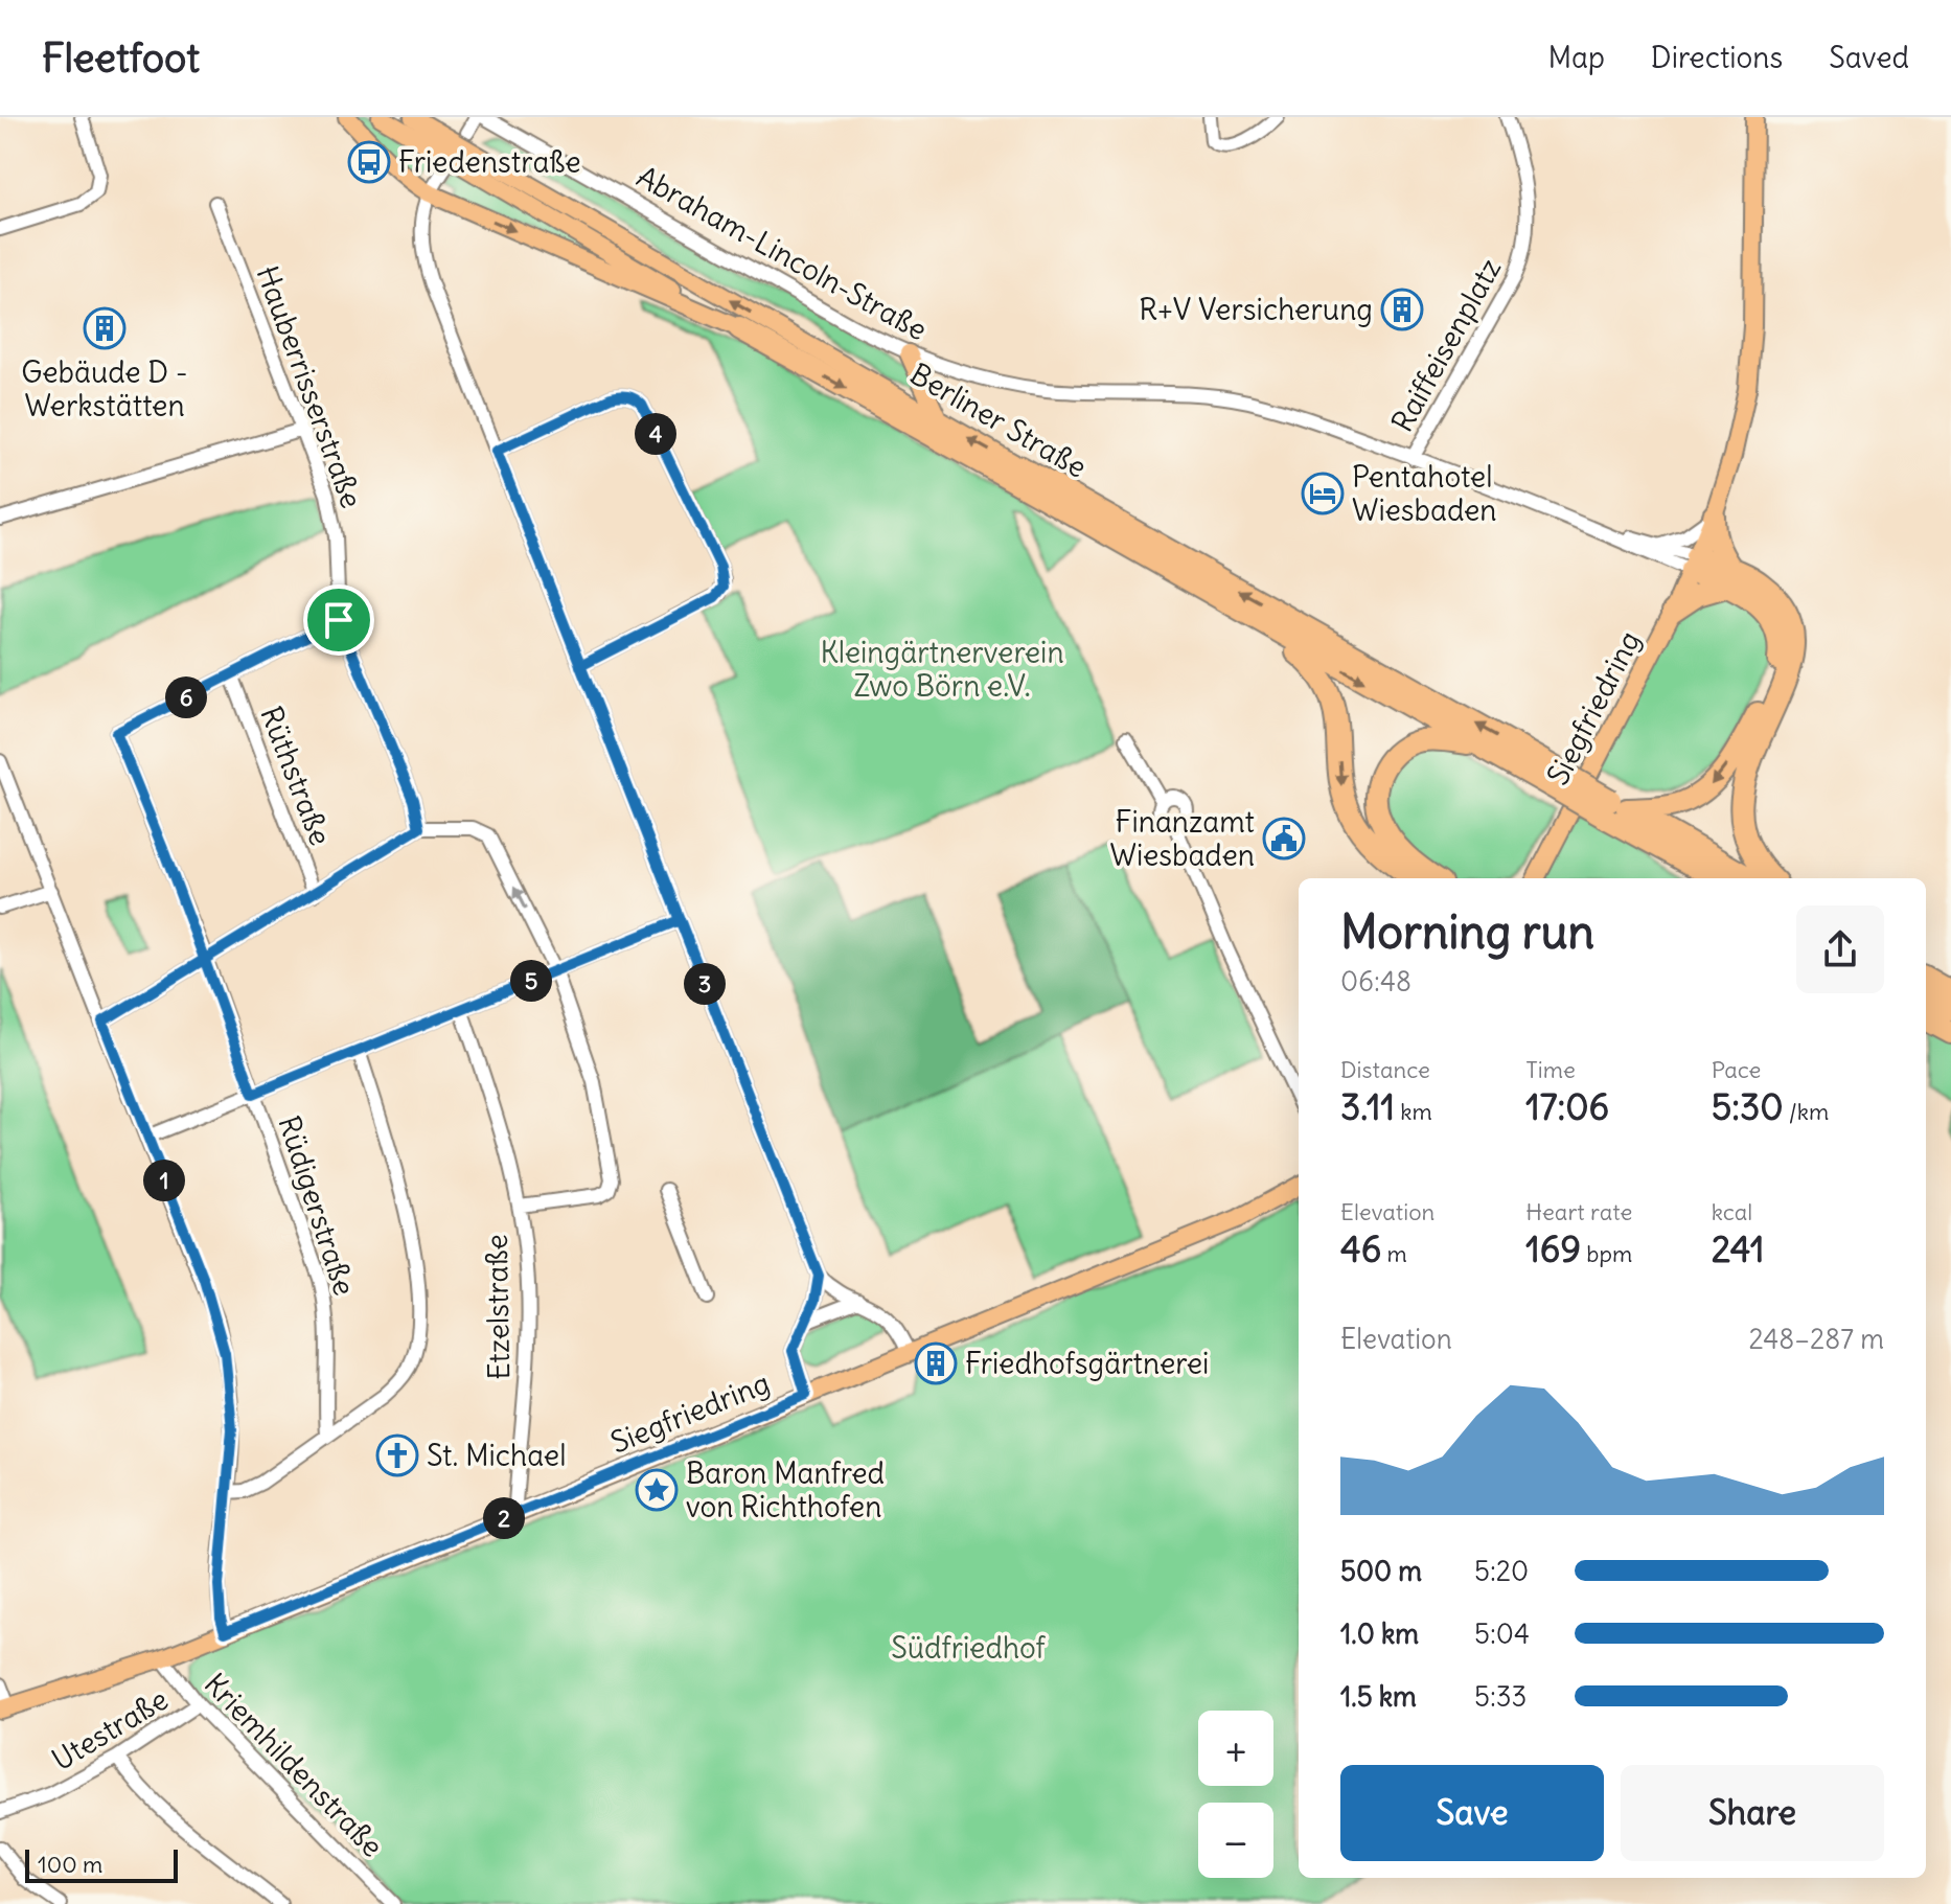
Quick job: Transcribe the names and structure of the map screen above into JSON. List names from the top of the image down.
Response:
{
  "streets": {
    "highway": ["Berliner Straße"],
    "main road": ["Siegfriedring"],
    "street": [
      "Abraham-Lincoln-Straße",
      "Raiffeisenplatz",
      "Hauberrisserstraße",
      "Rüthstraße",
      "Rüdigerstraße",
      "Etzelstraße",
      "Utestraße",
      "Kriemhildenstraße"
    ]
  },
  "crossings": [
    ["Abraham-Lincoln-Straße", "Raiffeisenplatz"],
    ["Abraham-Lincoln-Straße", "Siegfriedring"],
    ["Siegfriedring", "Etzelstraße"],
    ["Siegfriedring", "Kriemhildenstraße"],
    ["Rüthstraße", "Rüdigerstraße"],
    ["Utestraße", "Kriemhildenstraße"]
  ],
  "parks": ["Kleingärtnerverein Zwo Börn e.V.", "Südfriedhof"],
  "places": {
    "bus stop": ["Friedenstraße"],
    "building": ["R+V Versicherung", "Gebäude D - Werkstätten", "Friedhofsgärtnerei"],
    "hotel": ["Pentahotel Wiesbaden"],
    "public building": ["Finanzamt Wiesbaden"],
    "church": ["St. Michael"],
    "place": ["Baron Manfred von Richthofen"]
  },
  "scale_bar": "100 m",
  "page": {
    "header": "Fleetfoot",
    "nav": ["Map", "Directions", "Saved"],
    "pins": [
      "4",
      "6",
      "5",
      "3",
      "1",
      "2"
    ],
    "heading": ["Morning run", "06:48"],
    "stats": [
      ["Distance", "3.11 km"],
      ["Time", "17:06"],
      ["Pace", "5:30 /km"],
      ["Elevation", "46 m"],
      ["Heart rate", "169 bpm"],
      ["kcal", "241"]
    ],
    "chart": ["Elevation", "248–287 m"],
    "list": [
      {
        "name": "500 m",
        "note": "5:20"
      },
      {
        "name": "1.0 km",
        "note": "5:04"
      },
      {
        "name": "1.5 km",
        "note": "5:33"
      }
    ],
    "map_buttons": ["+", "−"],
    "buttons": ["Save", "Share"],
    "scale": "100 m"
  }
}
